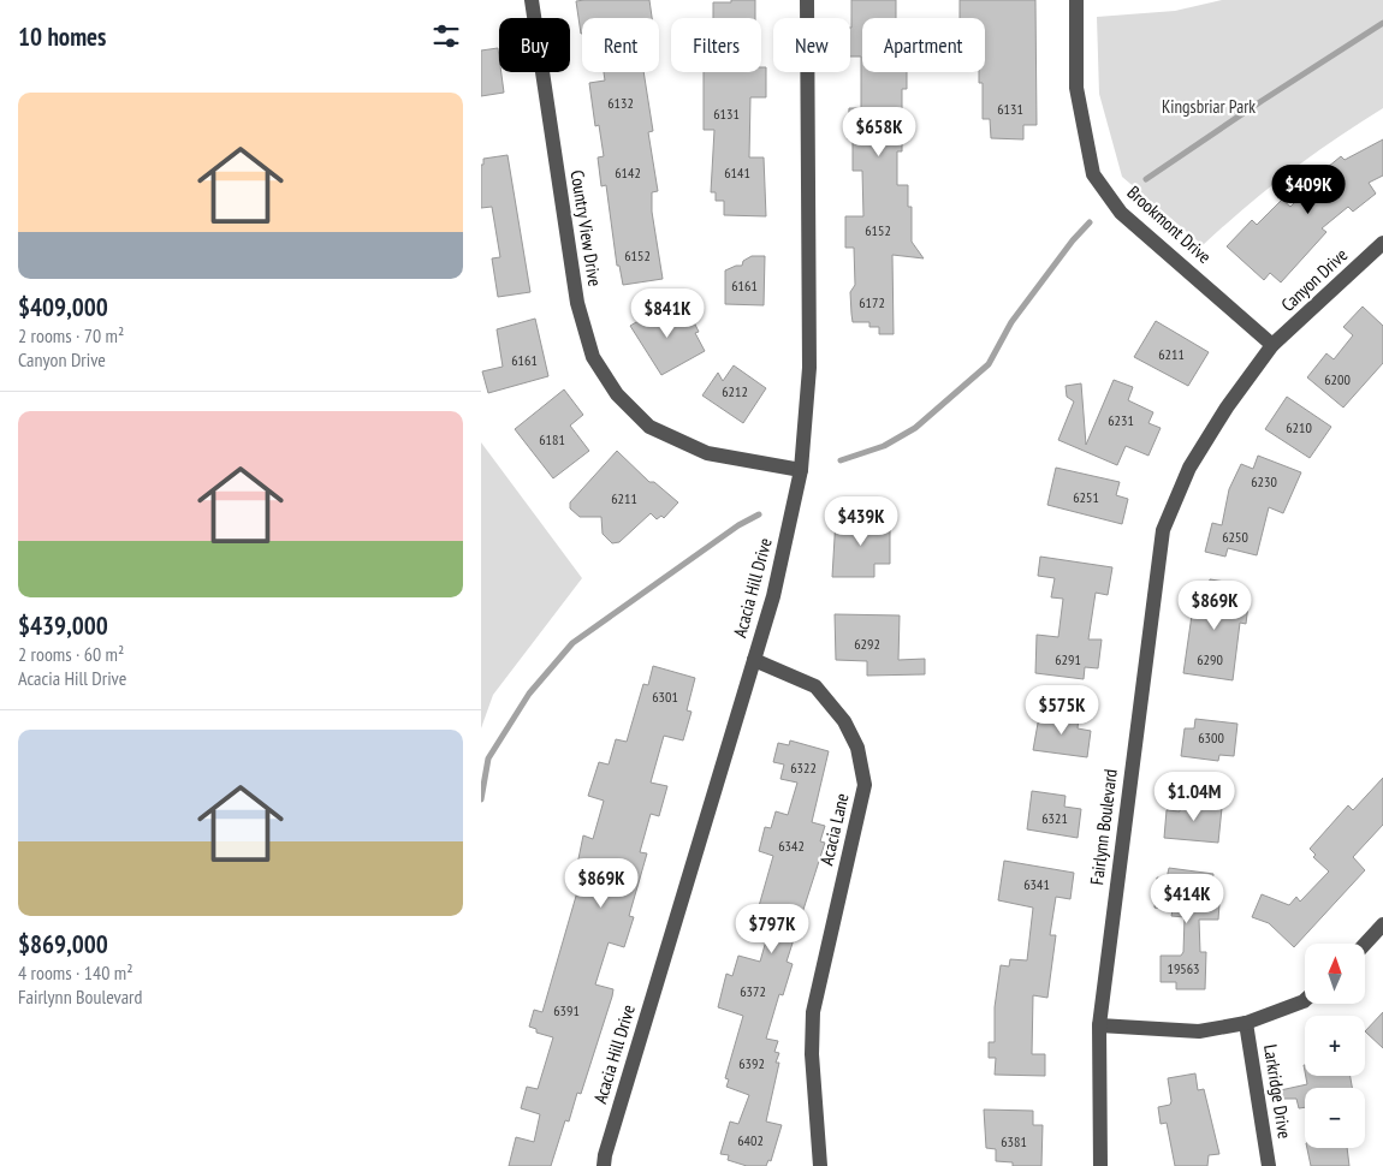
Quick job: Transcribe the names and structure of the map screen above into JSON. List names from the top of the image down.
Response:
{
  "streets": {
    "street": [
      "Brookmont Drive",
      "Country View Drive",
      "Canyon Drive",
      "Acacia Hill Drive",
      "Fairlynn Boulevard",
      "Acacia Lane",
      "Larkridge Drive"
    ]
  },
  "crossings": [
    ["Brookmont Drive", "Canyon Drive"],
    ["Brookmont Drive", "Fairlynn Boulevard"],
    ["Country View Drive", "Acacia Hill Drive"],
    ["Canyon Drive", "Fairlynn Boulevard"],
    ["Acacia Hill Drive", "Acacia Lane"]
  ],
  "parks": ["Kingsbriar Park"],
  "house_numbers": [
    "6132",
    "6131",
    "6131",
    "6142",
    "6141",
    "6152",
    "6152",
    "6161",
    "6172",
    "6211",
    "6161",
    "6200",
    "6212",
    "6231",
    "6210",
    "6181",
    "6230",
    "6251",
    "6211",
    "6250",
    "6292",
    "6291",
    "6290",
    "6301",
    "6300",
    "6322",
    "6321",
    "6342",
    "6341",
    "19563",
    "6372",
    "6391",
    "6392",
    "6402",
    "6381"
  ],
  "north": "top",
  "page": {
    "heading": "10 homes",
    "chip": [
      "Buy",
      "Rent",
      "Filters",
      "New",
      "Apartment"
    ],
    "list": [
      {
        "name": "$409,000",
        "note": "2 rooms · 70 m² · Canyon Drive"
      },
      {
        "name": "$439,000",
        "note": "2 rooms · 60 m² · Acacia Hill Drive"
      },
      {
        "name": "$869,000",
        "note": "4 rooms · 140 m² · Fairlynn Boulevard"
      }
    ],
    "price": [
      "$658K",
      "$409K",
      "$841K",
      "$439K",
      "$869K",
      "$575K",
      "$1.04M",
      "$869K",
      "$414K",
      "$797K"
    ],
    "map_buttons": ["+", "−"]
  }
}
